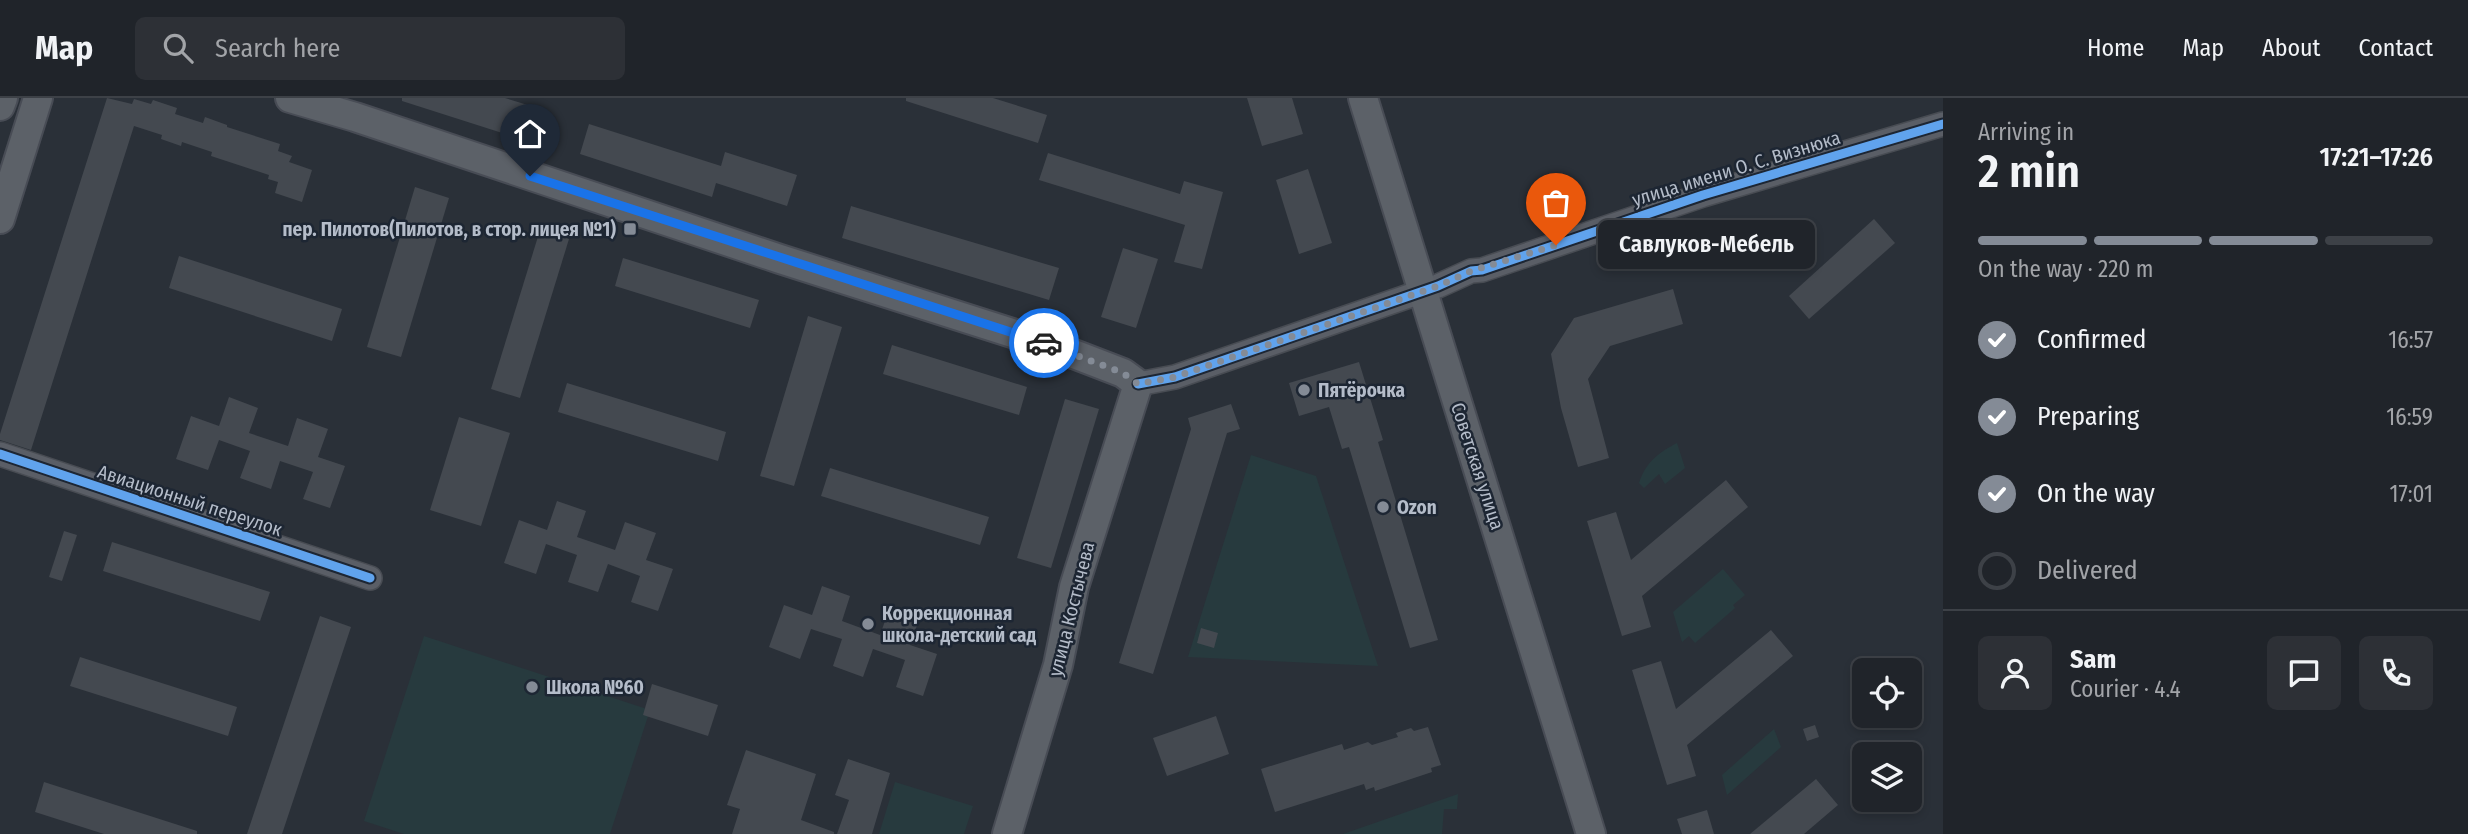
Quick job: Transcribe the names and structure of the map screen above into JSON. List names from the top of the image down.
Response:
{
  "streets": {
    "main road": ["Советская улица", "улица Костычева"],
    "street": ["улица имени О. С. Визнюка", "Авиационный переулок"]
  },
  "crossings": [
    ["улица имени О. С. Визнюка", "Советская улица"],
    ["улица имени О. С. Визнюка", "улица Костычева"]
  ],
  "places": {
    "transit": ["пер. Пилотов(Пилотов, в стор. лицея №1)"],
    "other": [
      "Савлуков-Мебель",
      "Пятёрочка",
      "Ozon",
      "Коррекционная школа-детский сад",
      "Школа №60"
    ]
  },
  "page": {
    "header": "Map",
    "search": "Search here",
    "nav": [
      "Home",
      "Map",
      "About",
      "Contact"
    ],
    "heading": ["2 min", "Arriving in", "17:21–17:26"],
    "panel": ["Sam", "Courier · 4.4"],
    "bar": "On the way · 220 m",
    "bubble": "Савлуков-Мебель",
    "list": [
      ["Confirmed", "16:57"],
      ["Preparing", "16:59"],
      ["On the way", "17:01"],
      "Delivered"
    ]
  }
}
